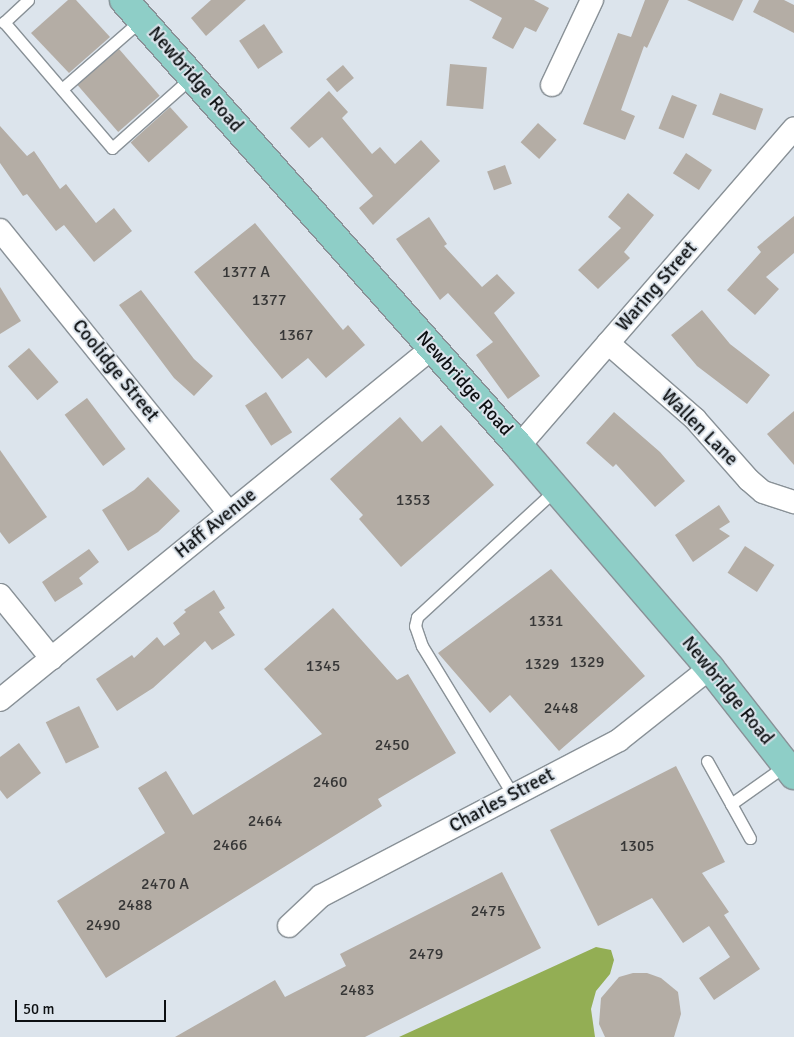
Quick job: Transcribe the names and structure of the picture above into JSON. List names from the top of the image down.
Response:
{
  "streets": {
    "main road": ["Newbridge Road"],
    "street": [
      "Waring Street",
      "Coolidge Street",
      "Wallen Lane",
      "Haff Avenue",
      "Charles Street"
    ]
  },
  "crossings": [
    ["Newbridge Road", "Waring Street"],
    ["Newbridge Road", "Haff Avenue"],
    ["Newbridge Road", "Charles Street"],
    ["Waring Street", "Wallen Lane"],
    ["Coolidge Street", "Haff Avenue"]
  ],
  "house_numbers": [
    "1377 A",
    "1377",
    "1367",
    "1353",
    "1331",
    "1329",
    "1329",
    "1345",
    "2448",
    "2450",
    "2460",
    "2464",
    "2466",
    "1305",
    "2470 A",
    "2488",
    "2475",
    "2490",
    "2479",
    "2483"
  ],
  "scale_bar": "50 m"
}
